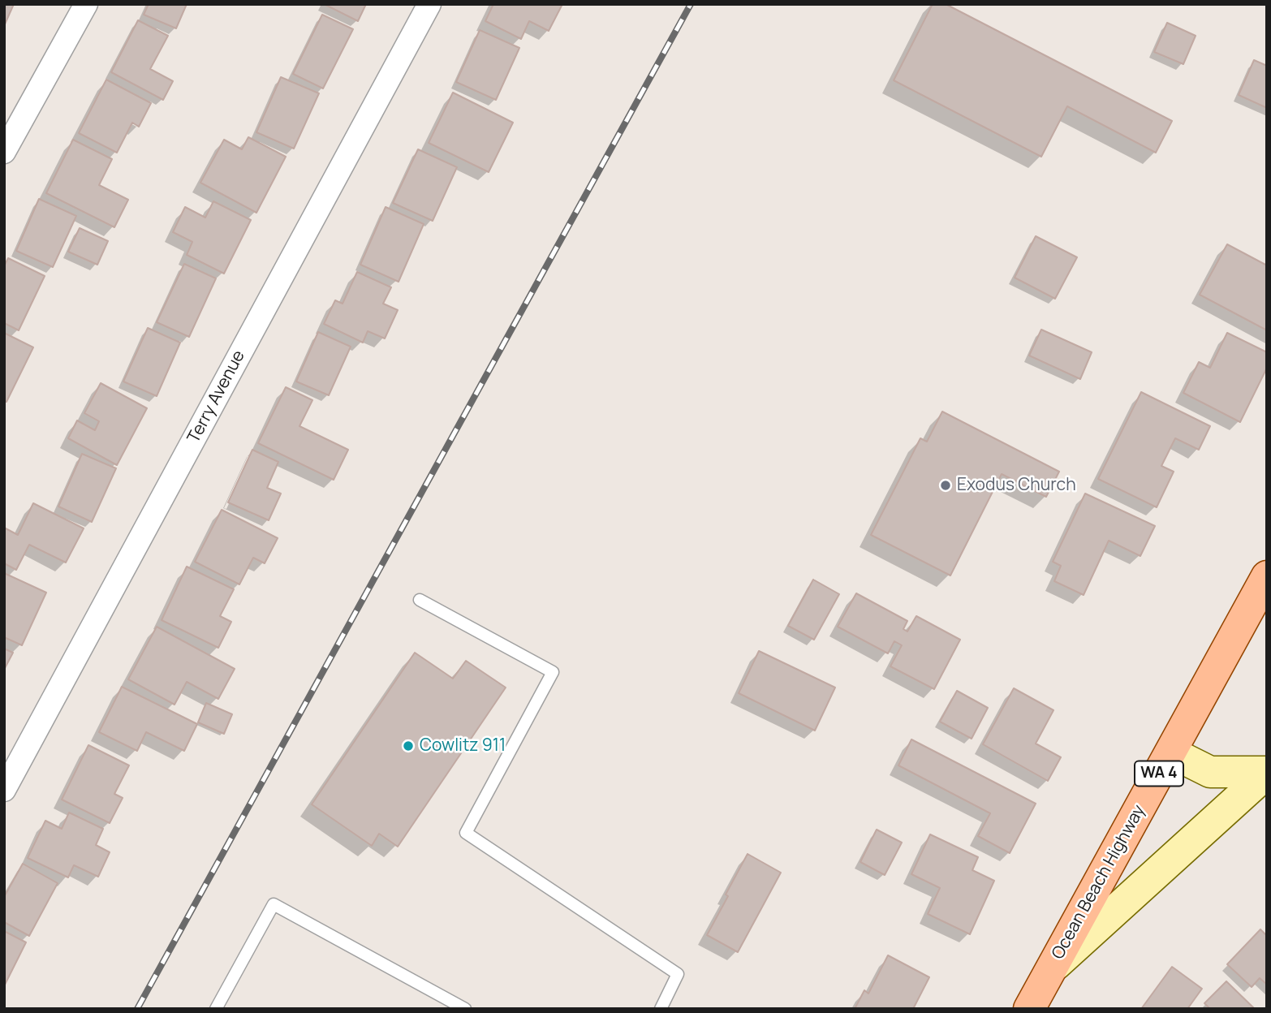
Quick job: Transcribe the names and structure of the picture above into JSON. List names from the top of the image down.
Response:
{
  "streets": {
    "main road": ["WA 4", "Ocean Beach Highway"],
    "street": ["Terry Avenue"]
  },
  "places": ["Exodus Church", "Cowlitz 911"]
}
